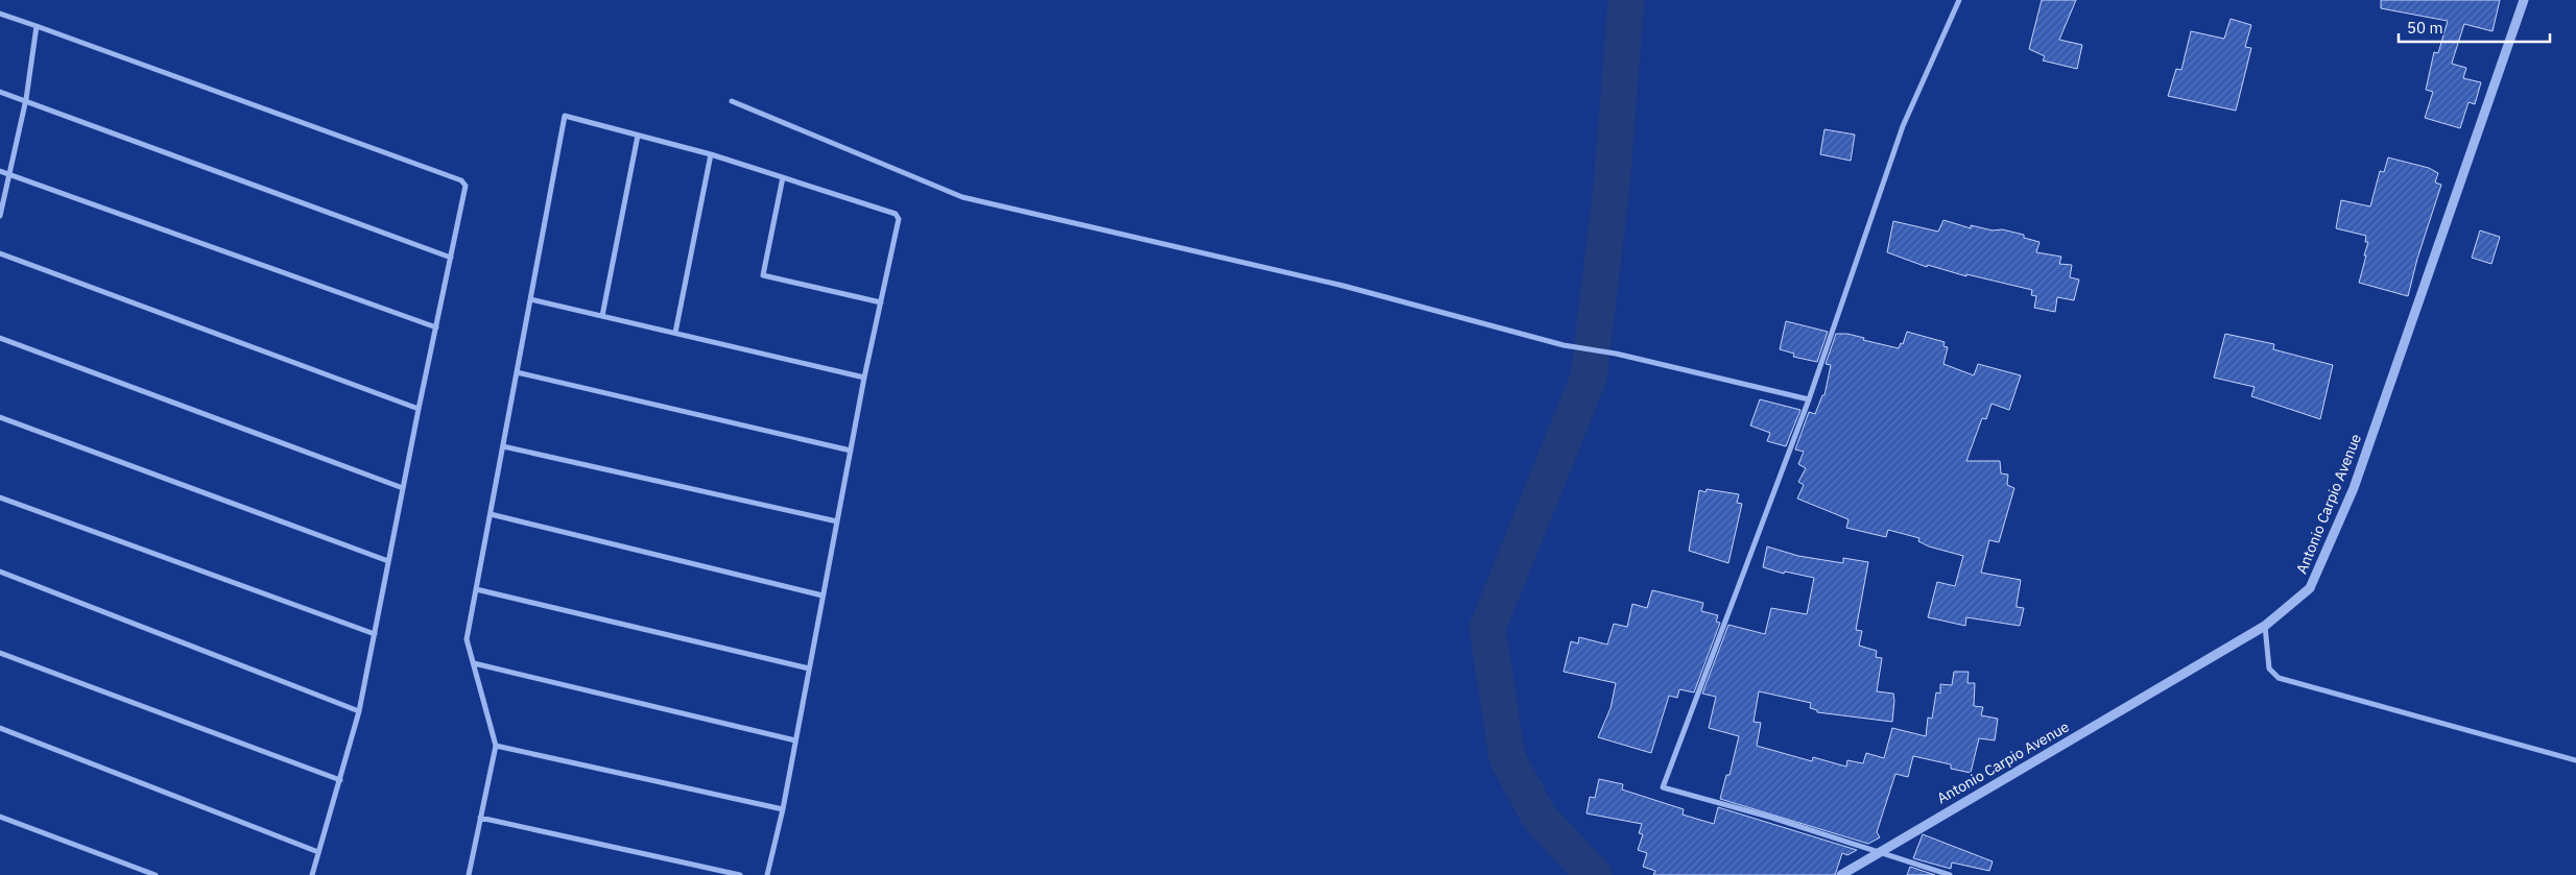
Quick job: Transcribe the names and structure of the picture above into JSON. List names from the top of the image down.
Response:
{
  "streets": {
    "street": ["Antonio Carpio Avenue"]
  },
  "scale_bar": "50 m"
}
